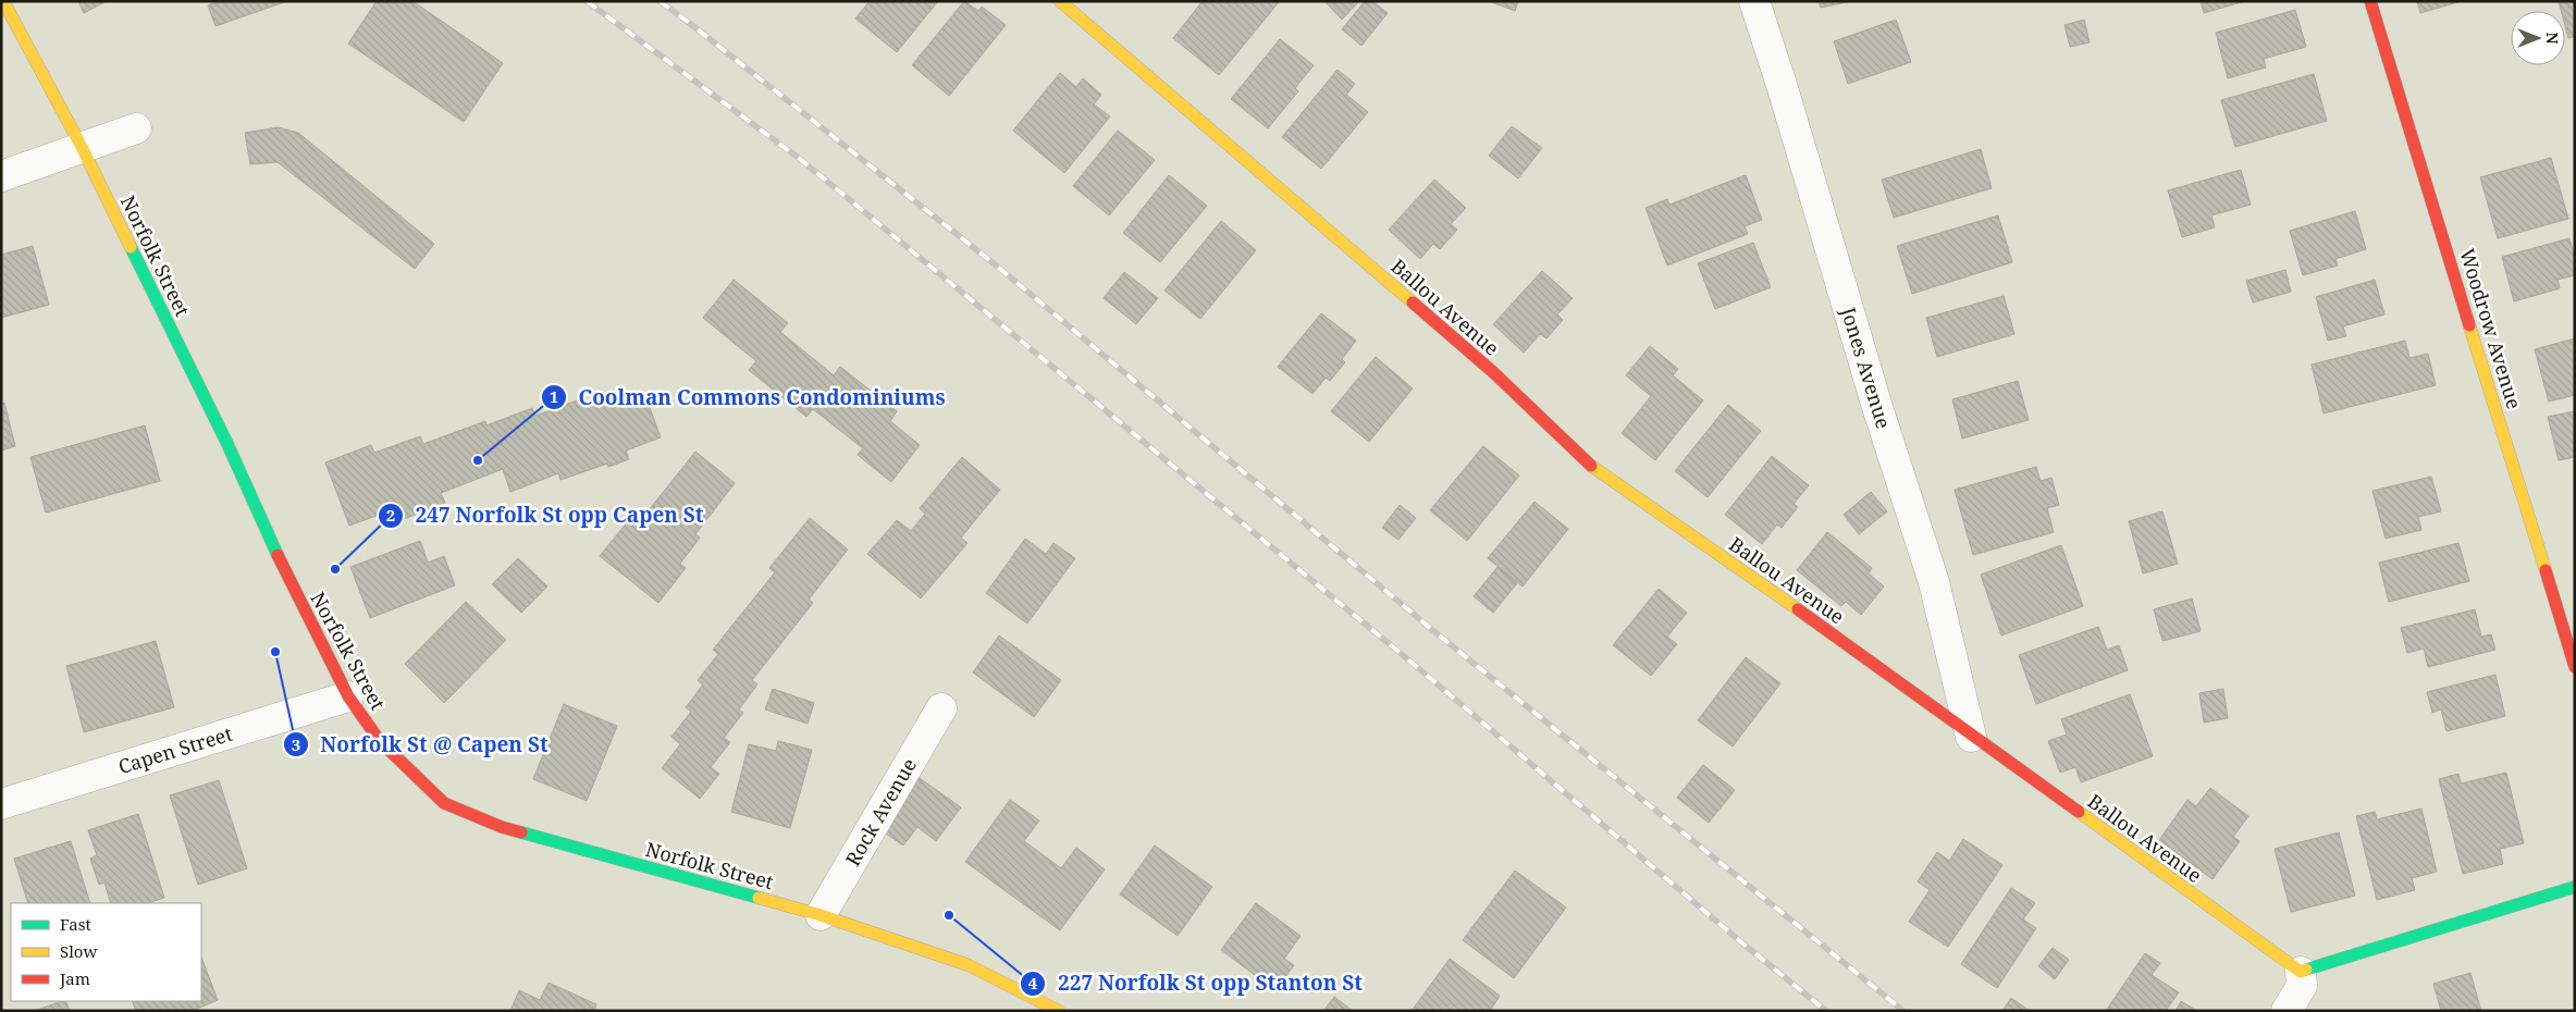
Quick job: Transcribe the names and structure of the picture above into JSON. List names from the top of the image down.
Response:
{
  "streets": {
    "street": [
      "Norfolk Street",
      "Ballou Avenue",
      "Woodrow Avenue",
      "Jones Avenue",
      "Capen Street",
      "Rock Avenue"
    ]
  },
  "crossings": [
    ["Norfolk Street", "Capen Street"],
    ["Norfolk Street", "Rock Avenue"],
    ["Ballou Avenue", "Jones Avenue"]
  ],
  "places": [
    "Coolman Commons Condominiums",
    "247 Norfolk St opp Capen St",
    "Norfolk St @ Capen St",
    "227 Norfolk St opp Stanton St"
  ],
  "legend": ["Fast", "Slow", "Jam"],
  "north": "right"
}
